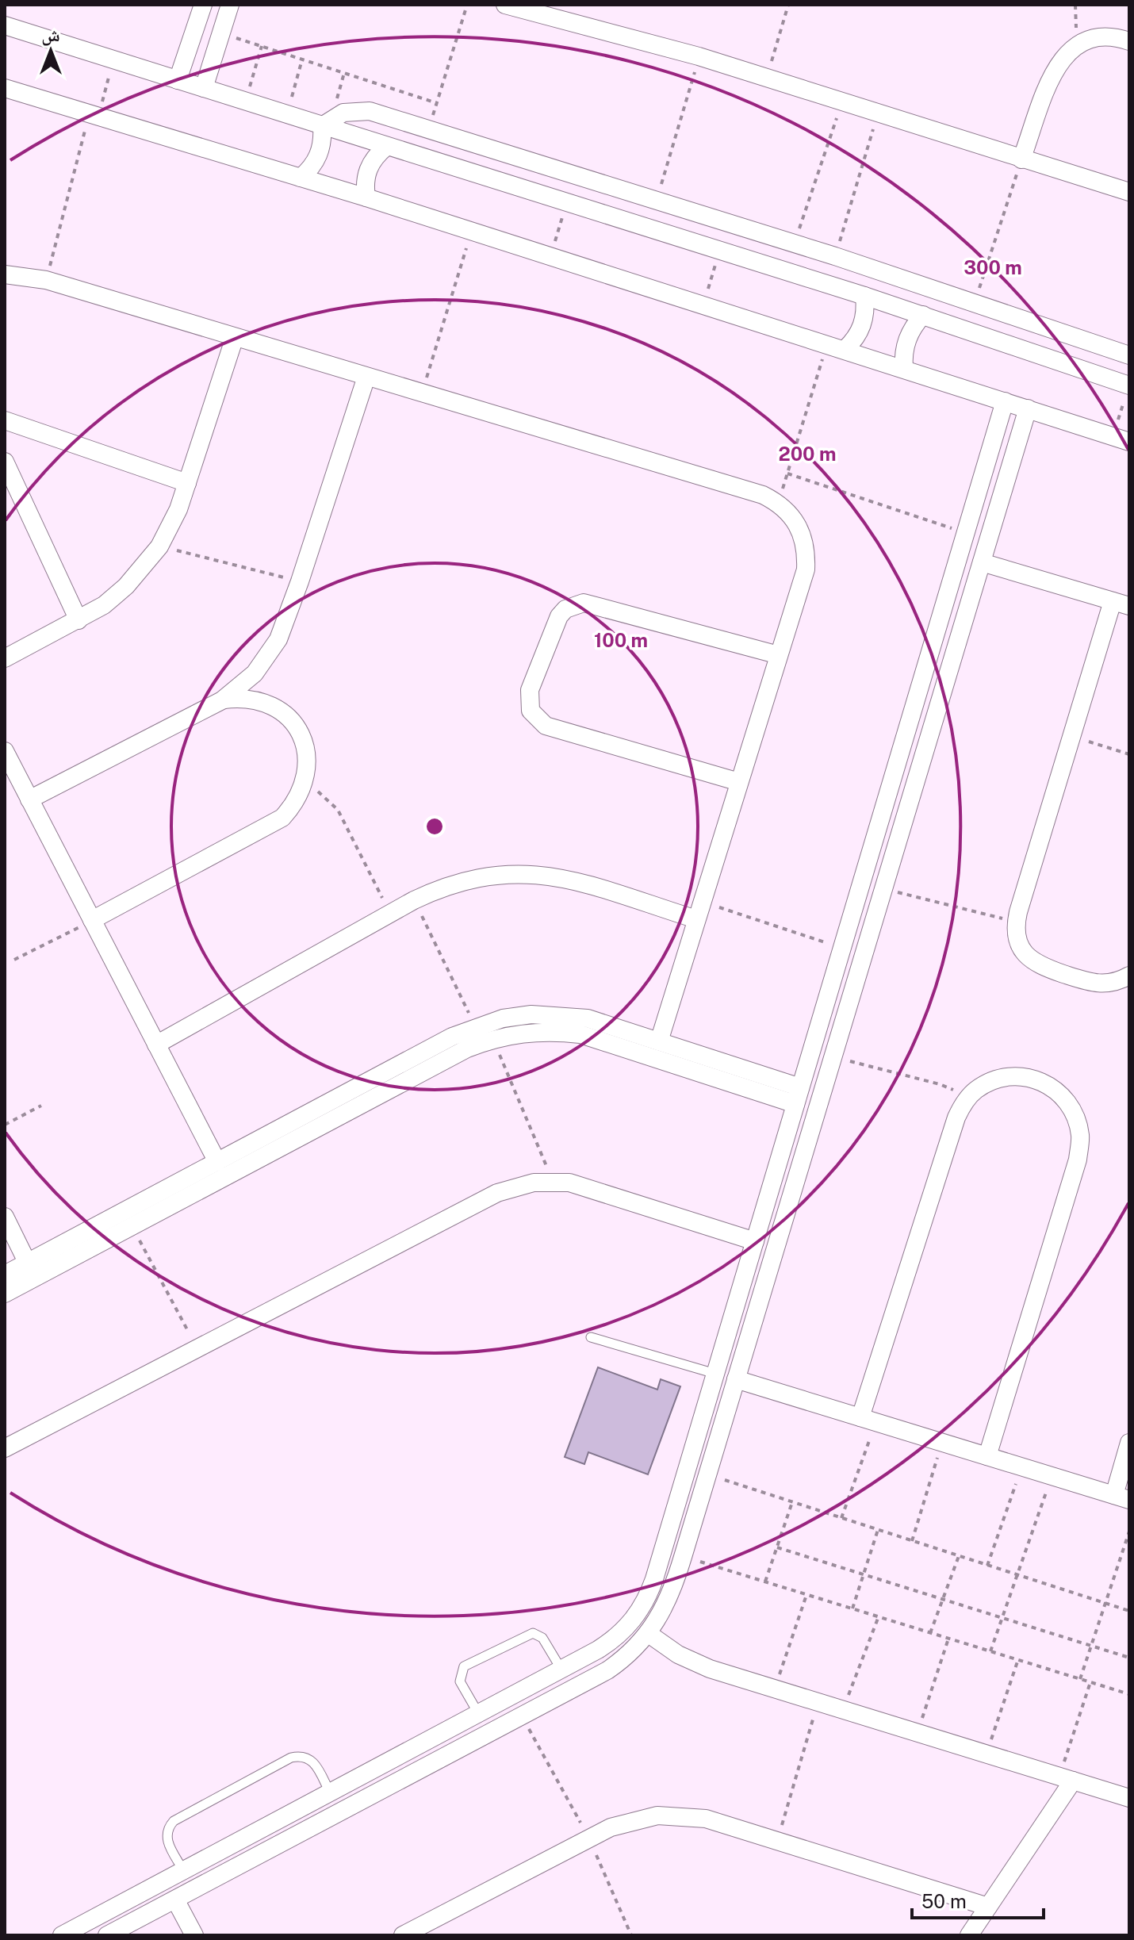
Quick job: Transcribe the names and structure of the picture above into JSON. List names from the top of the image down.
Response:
{
  "scale_bar": "50 m",
  "north": "top",
  "rings": ["300 m", "200 m", "100 m"]
}
